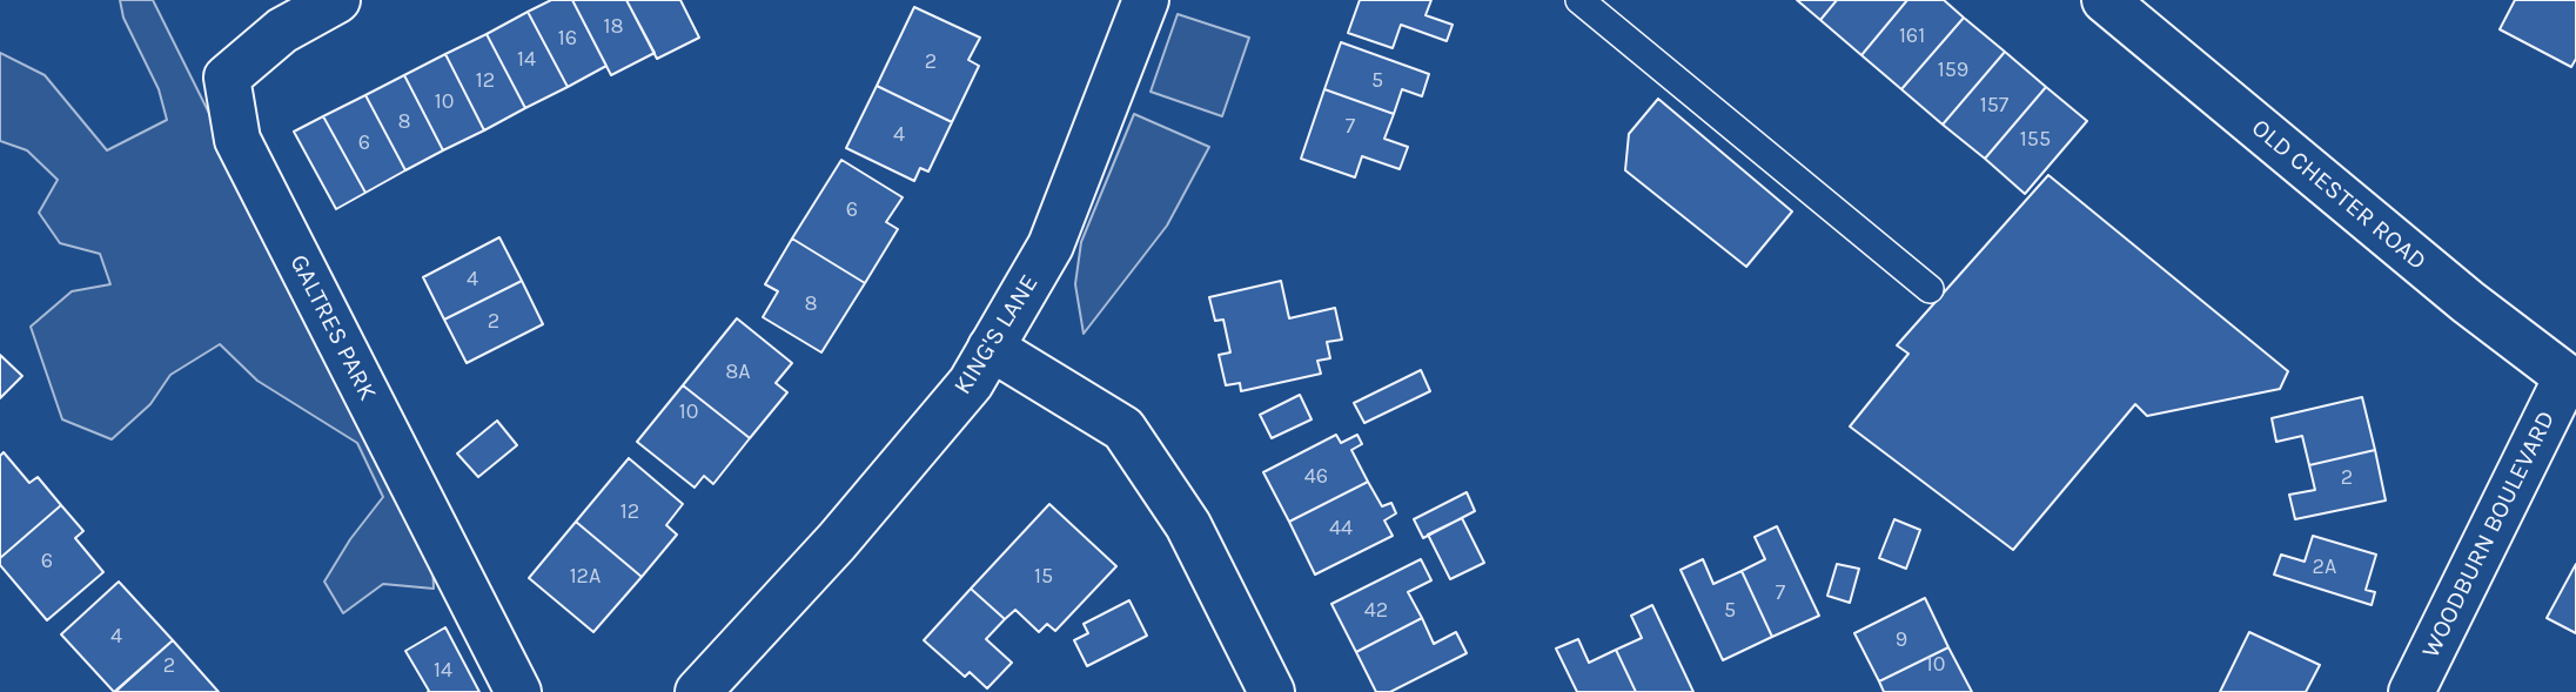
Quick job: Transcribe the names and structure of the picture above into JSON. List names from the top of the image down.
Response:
{
  "streets": {
    "street": [
      "OLD CHESTER ROAD",
      "GALTRES PARK",
      "KING'S LANE",
      "WOODBURN BOULEVARD"
    ]
  },
  "crossings": [
    ["OLD CHESTER ROAD", "WOODBURN BOULEVARD"]
  ],
  "house_numbers": [
    "18",
    "161",
    "16",
    "14",
    "2",
    "159",
    "12",
    "5",
    "10",
    "157",
    "8",
    "7",
    "4",
    "155",
    "6",
    "6",
    "4",
    "8",
    "2",
    "8A",
    "10",
    "46",
    "2",
    "12",
    "44",
    "6",
    "2A",
    "12A",
    "15",
    "7",
    "42",
    "5",
    "4",
    "9",
    "10",
    "2",
    "14"
  ]
}
